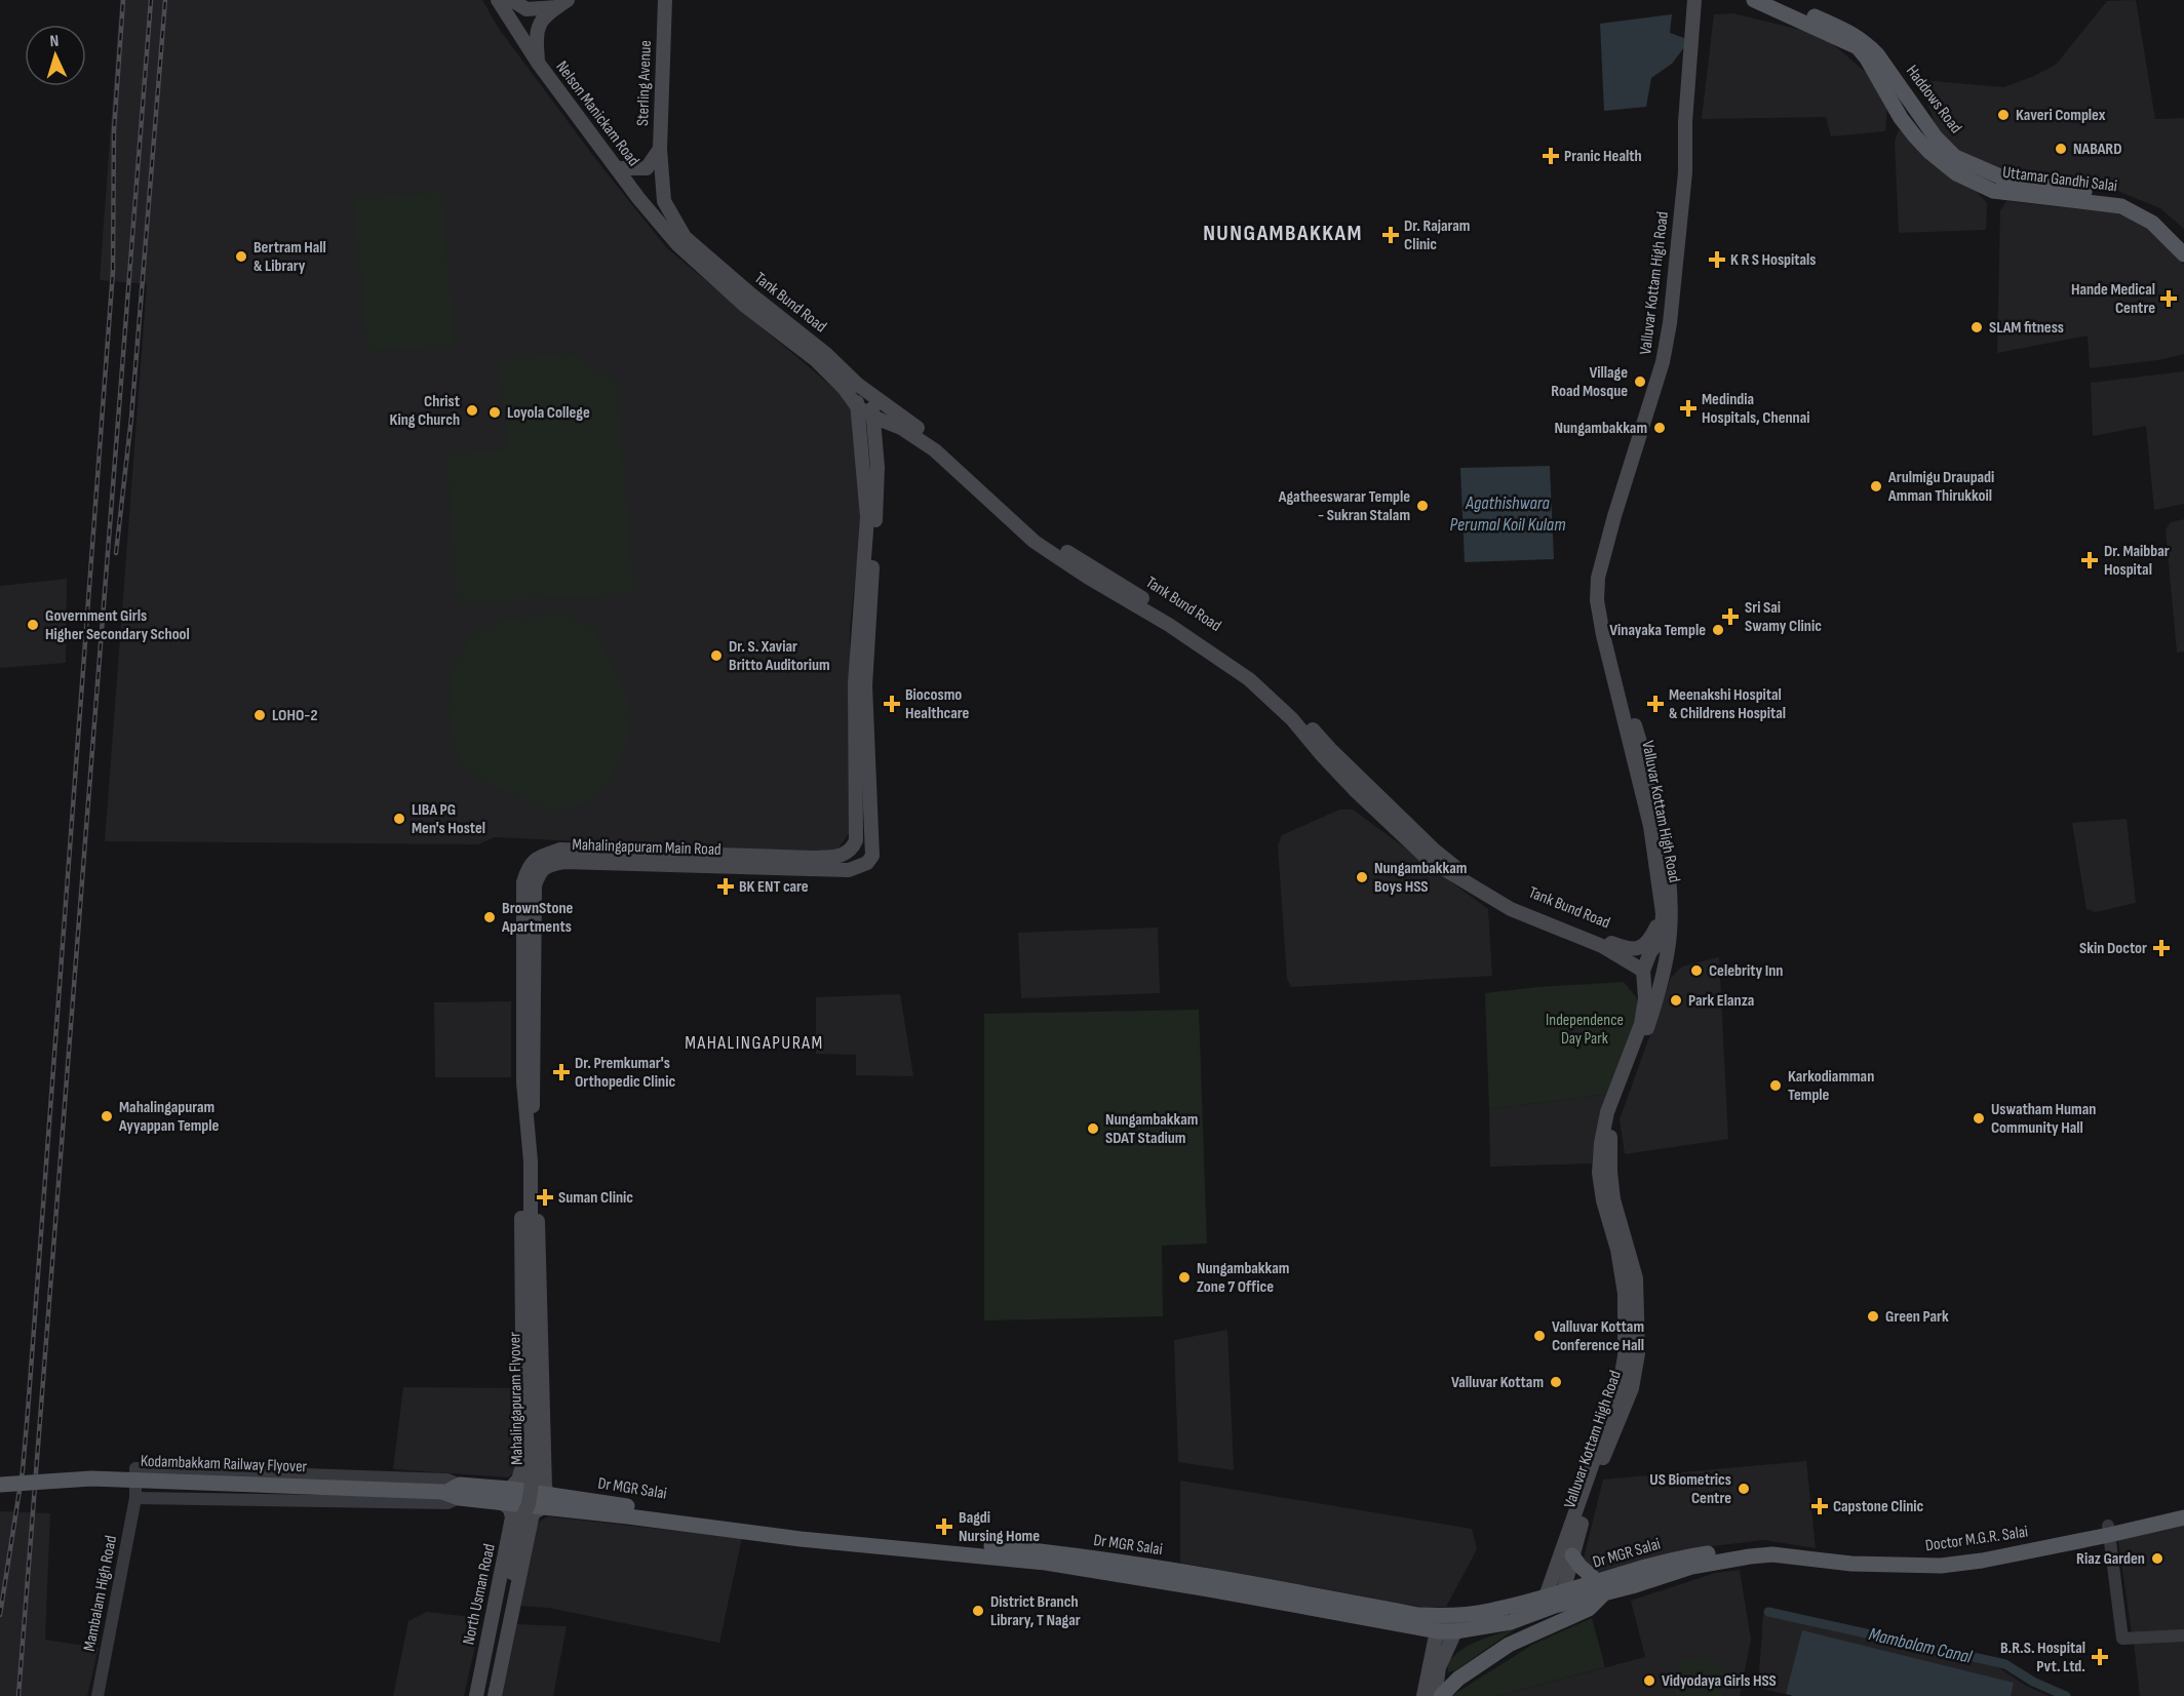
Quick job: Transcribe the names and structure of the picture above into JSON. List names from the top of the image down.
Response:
{
  "streets": {
    "main road": [
      "Sterling Avenue",
      "Haddows Road",
      "Nelson Manickam Road",
      "Uttamar Gandhi Salai",
      "Valluvar Kottam High Road",
      "Tank Bund Road",
      "Mahalingapuram Main Road",
      "Mahalingapuram Flyover",
      "Kodambakkam Railway Flyover",
      "Dr MGR Salai",
      "Doctor M.G.R. Salai",
      "North Usman Road"
    ],
    "street": ["Mambalam High Road"]
  },
  "crossings": [
    ["Sterling Avenue", "Nelson Manickam Road"],
    ["Sterling Avenue", "Tank Bund Road"],
    ["Nelson Manickam Road", "Tank Bund Road"],
    ["Valluvar Kottam High Road", "Tank Bund Road"],
    ["Valluvar Kottam High Road", "Dr MGR Salai"],
    ["Mahalingapuram Main Road", "Mahalingapuram Flyover"],
    ["Kodambakkam Railway Flyover", "Dr MGR Salai"],
    ["Dr MGR Salai", "Doctor M.G.R. Salai"],
    ["Dr MGR Salai", "North Usman Road"]
  ],
  "districts": ["NUNGAMBAKKAM", "MAHALINGAPURAM"],
  "water": ["Agathishwara Perumal Koil Kulam", "Mambalam Canal"],
  "parks": ["Independence Day Park"],
  "places": {
    "other": [
      "Kaveri Complex",
      "NABARD",
      "Bertram Hall & Library",
      "SLAM fitness",
      "Village Road Mosque",
      "Christ King Church",
      "Loyola College",
      "Nungambakkam",
      "Arulmigu Draupadi Amman Thirukkoil",
      "Agatheeswarar Temple - Sukran Stalam",
      "Government Girls Higher Secondary School",
      "Vinayaka Temple",
      "Dr. S. Xaviar Britto Auditorium",
      "LOHO-2",
      "LIBA PG Men's Hostel",
      "Nungambakkam Boys HSS",
      "BrownStone Apartments",
      "Celebrity Inn",
      "Park Elanza",
      "Karkodiamman Temple",
      "Mahalingapuram Ayyappan Temple",
      "Uswatham Human Community Hall",
      "Nungambakkam SDAT Stadium",
      "Nungambakkam Zone 7 Office",
      "Green Park",
      "Valluvar Kottam Conference Hall",
      "Valluvar Kottam",
      "US Biometrics Centre",
      "Riaz Garden",
      "District Branch Library, T Nagar",
      "Vidyodaya Girls HSS"
    ],
    "health": [
      "Pranic Health",
      "Dr. Rajaram Clinic",
      "K R S Hospitals",
      "Hande Medical Centre",
      "Medindia Hospitals, Chennai",
      "Dr. Maibbar Hospital",
      "Sri Sai Swamy Clinic",
      "Biocosmo Healthcare",
      "Meenakshi Hospital & Childrens Hospital",
      "BK ENT care",
      "Skin Doctor",
      "Dr. Premkumar's Orthopedic Clinic",
      "Suman Clinic",
      "Capstone Clinic",
      "Bagdi Nursing Home",
      "B.R.S. Hospital Pvt. Ltd."
    ]
  },
  "north": "top"
}
